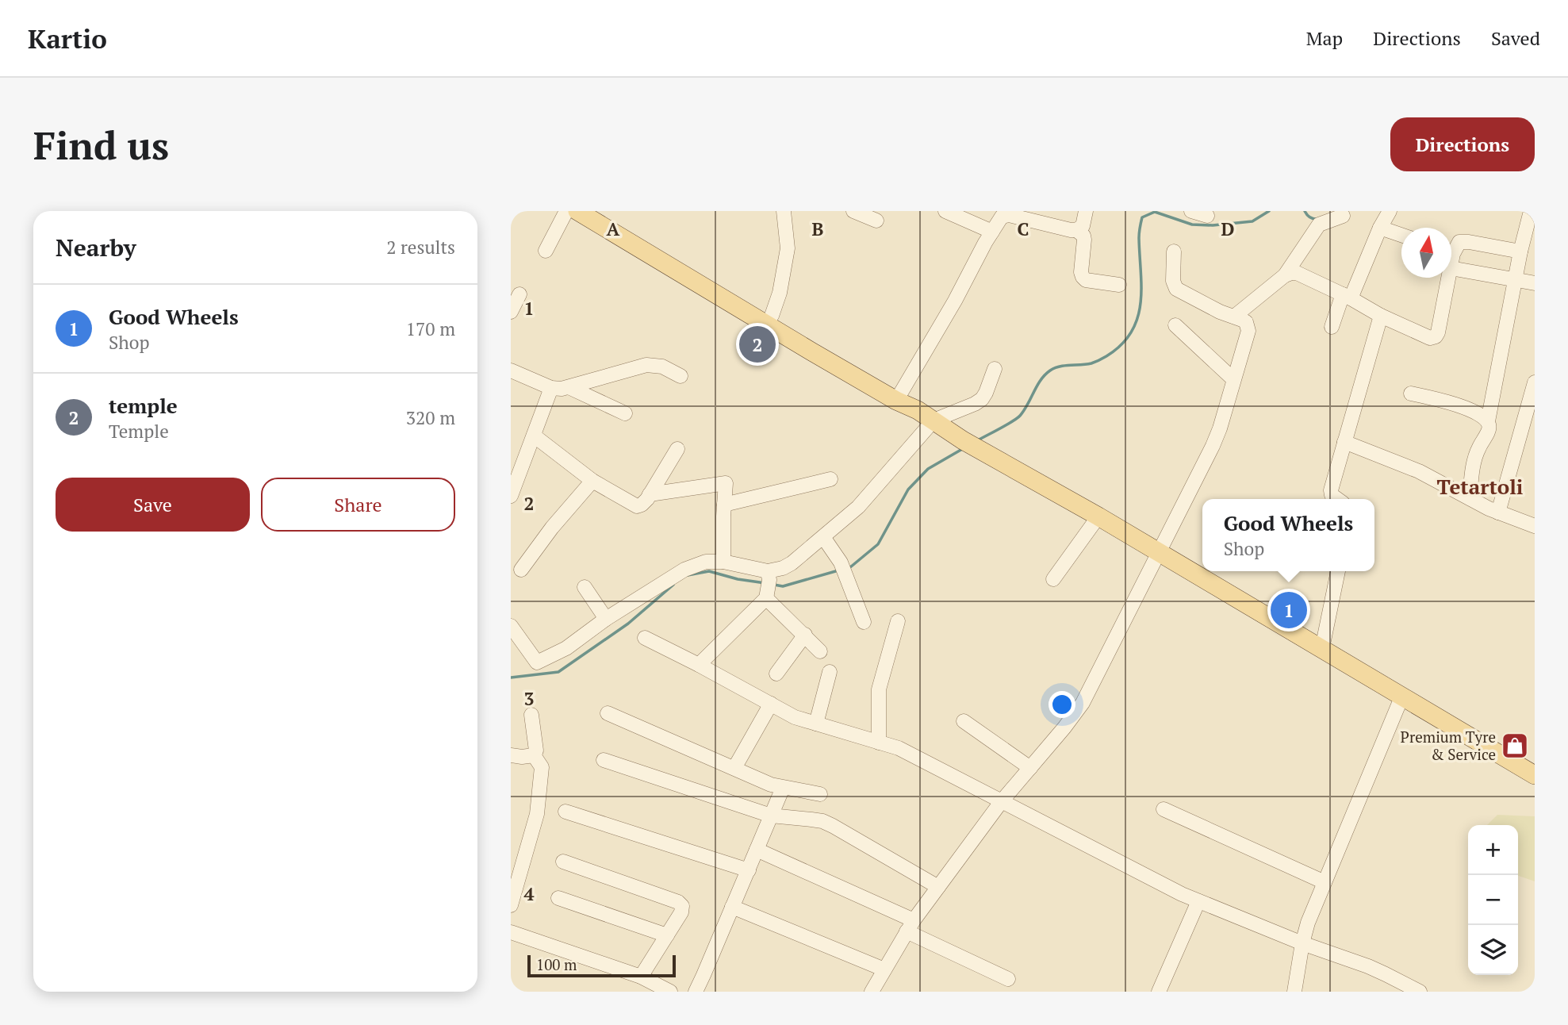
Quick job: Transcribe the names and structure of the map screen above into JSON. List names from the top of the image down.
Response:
{
  "districts": ["Tetartoli"],
  "places": {
    "shop": ["Premium Tyre & Service"]
  },
  "scale_bar": "100 m",
  "north": "top",
  "page": {
    "header": "Kartio",
    "nav": ["Map", "Directions", "Saved"],
    "buttons": [
      "Directions",
      ["Save", "Share"]
    ],
    "title": "Find us",
    "heading": ["Nearby", "2 results"],
    "list": [
      {
        "mark": "1",
        "name": "Good Wheels",
        "note": "Shop",
        "value": "170 m"
      },
      {
        "mark": "2",
        "name": "temple",
        "note": "Temple",
        "value": "320 m"
      }
    ],
    "pins": ["2", "1"],
    "popup": ["Good Wheels", "Shop"],
    "map_buttons": ["+", "−"],
    "scale": "100 m"
  },
  "grid": {
    "columns": [
      "A",
      "B",
      "C",
      "D"
    ],
    "rows": [
      "1",
      "2",
      "3",
      "4"
    ]
  }
}
